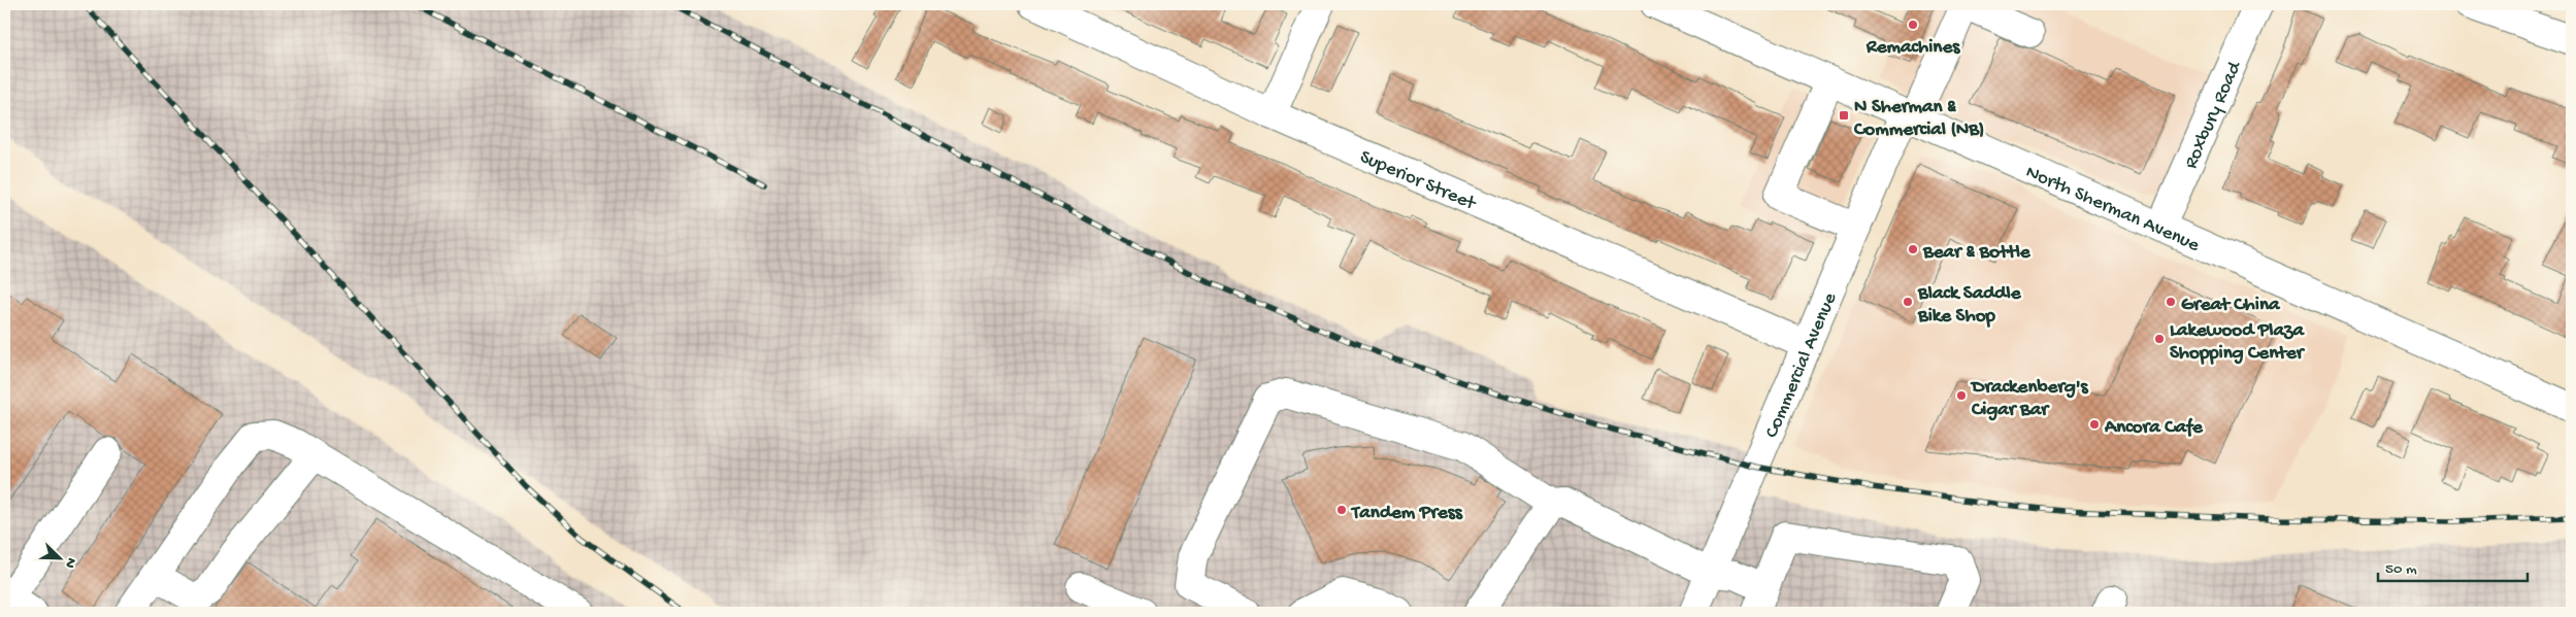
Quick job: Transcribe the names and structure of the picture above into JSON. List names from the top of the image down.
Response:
{
  "streets": {
    "street": [
      "Roxbury Road",
      "Superior Street",
      "North Sherman Avenue",
      "Commercial Avenue"
    ]
  },
  "crossings": [
    ["Roxbury Road", "North Sherman Avenue"],
    ["Superior Street", "Commercial Avenue"],
    ["North Sherman Avenue", "Commercial Avenue"]
  ],
  "places": {
    "other": [
      "Remachines",
      "Bear & Bottle",
      "Black Saddle Bike Shop",
      "Great China",
      "Lakewood Plaza Shopping Center",
      "Drackenberg's Cigar Bar",
      "Ancora Cafe",
      "Tandem Press"
    ],
    "transit": ["N Sherman & Commercial (NB)"]
  },
  "scale_bar": "50 m",
  "north": "bottom right"
}
